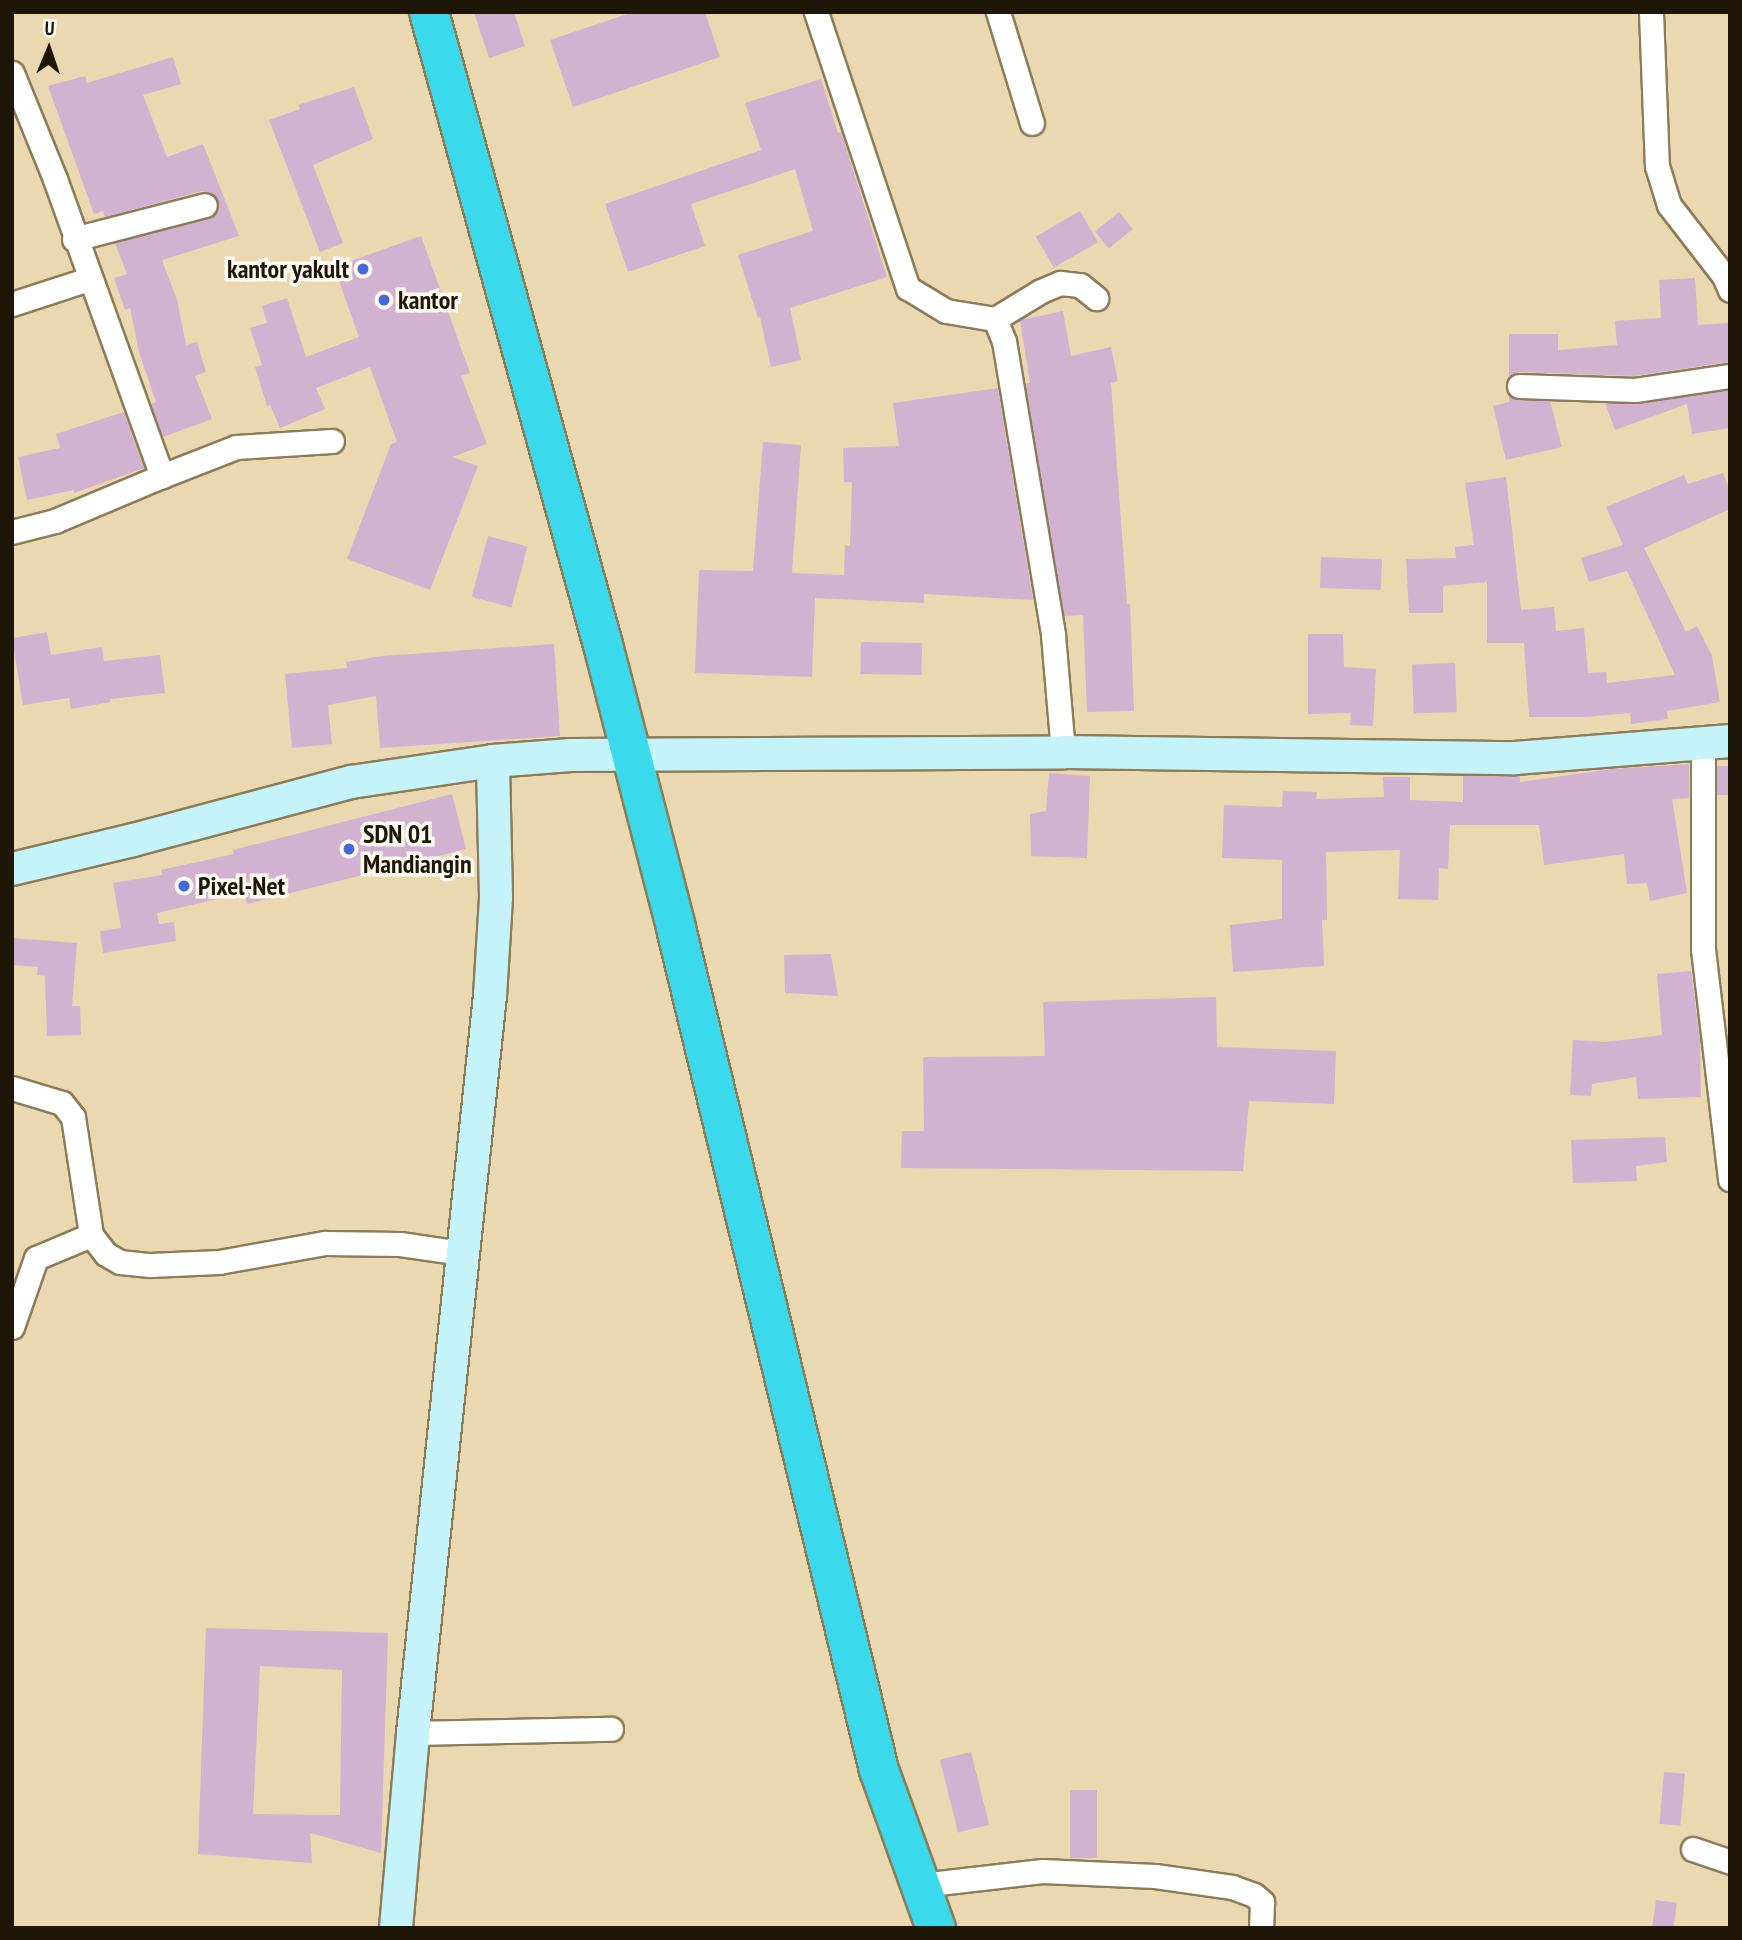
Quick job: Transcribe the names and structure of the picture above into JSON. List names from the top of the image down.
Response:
{
  "places": [
    "kantor yakult",
    "kantor",
    "SDN 01 Mandiangin",
    "Pixel-Net"
  ],
  "north": "top"
}
